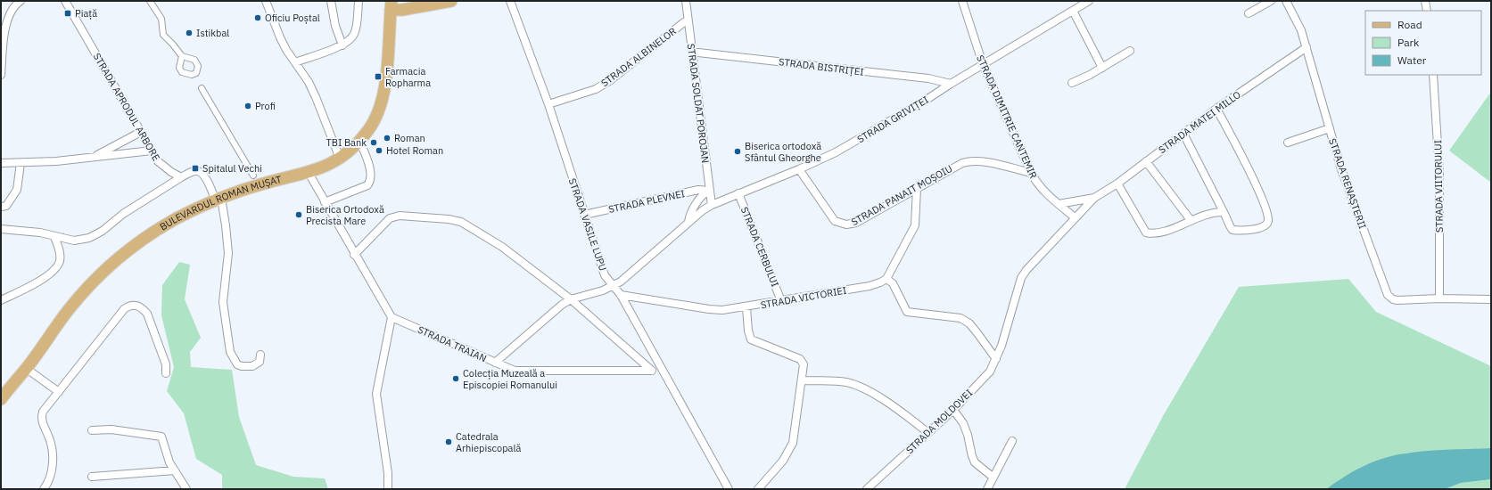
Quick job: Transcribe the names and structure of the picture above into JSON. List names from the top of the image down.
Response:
{
  "streets": {
    "main road": ["BULEVARDUL ROMAN MUȘAT"],
    "street": [
      "STRADA ALBINELOR",
      "STRADA BISTRIȚEI",
      "STRADA SOLDAT POROJAN",
      "STRADA APRODUL ARBORE",
      "STRADA DIMITRIE CANTEMIR",
      "STRADA GRIVIȚEI",
      "STRADA MATEI MILLO",
      "STRADA RENAȘTERII",
      "STRADA VIITORULUI",
      "STRADA PANAIT MOȘOIU",
      "STRADA PLEVNEI",
      "STRADA VASILE LUPU",
      "STRADA CERBULUI",
      "STRADA VICTORIEI",
      "STRADA TRAIAN",
      "STRADA MOLDOVEI"
    ]
  },
  "crossings": [
    ["STRADA ALBINELOR", "STRADA SOLDAT POROJAN"],
    ["STRADA ALBINELOR", "STRADA VASILE LUPU"],
    ["STRADA BISTRIȚEI", "STRADA SOLDAT POROJAN"],
    ["STRADA BISTRIȚEI", "STRADA GRIVIȚEI"],
    ["STRADA SOLDAT POROJAN", "STRADA GRIVIȚEI"],
    ["STRADA SOLDAT POROJAN", "STRADA PLEVNEI"],
    ["STRADA DIMITRIE CANTEMIR", "STRADA GRIVIȚEI"],
    ["STRADA DIMITRIE CANTEMIR", "STRADA MATEI MILLO"],
    ["STRADA DIMITRIE CANTEMIR", "STRADA PANAIT MOȘOIU"],
    ["STRADA GRIVIȚEI", "STRADA PANAIT MOȘOIU"],
    ["STRADA GRIVIȚEI", "STRADA PLEVNEI"],
    ["STRADA GRIVIȚEI", "STRADA VASILE LUPU"],
    ["STRADA GRIVIȚEI", "STRADA CERBULUI"],
    ["STRADA GRIVIȚEI", "STRADA TRAIAN"],
    ["STRADA MATEI MILLO", "STRADA RENAȘTERII"],
    ["STRADA MATEI MILLO", "STRADA MOLDOVEI"],
    ["STRADA RENAȘTERII", "STRADA VIITORULUI"],
    ["STRADA PLEVNEI", "STRADA VASILE LUPU"],
    ["STRADA VASILE LUPU", "STRADA VICTORIEI"],
    ["STRADA VASILE LUPU", "STRADA TRAIAN"],
    ["STRADA CERBULUI", "STRADA VICTORIEI"]
  ],
  "places": {
    "transit": ["Piață", "Farmacia Ropharma", "Spitalul Vechi"],
    "other": [
      "Oficiu Poștal",
      "Istikbal",
      "Profi",
      "Roman",
      "TBI Bank",
      "Hotel Roman",
      "Biserica ortodoxă Sfântul Gheorghe",
      "Biserica Ortodoxă Precista Mare",
      "Colecția Muzeală a Episcopiei Romanului",
      "Catedrala Arhiepiscopală"
    ]
  },
  "legend": ["Road", "Park", "Water"]
}
